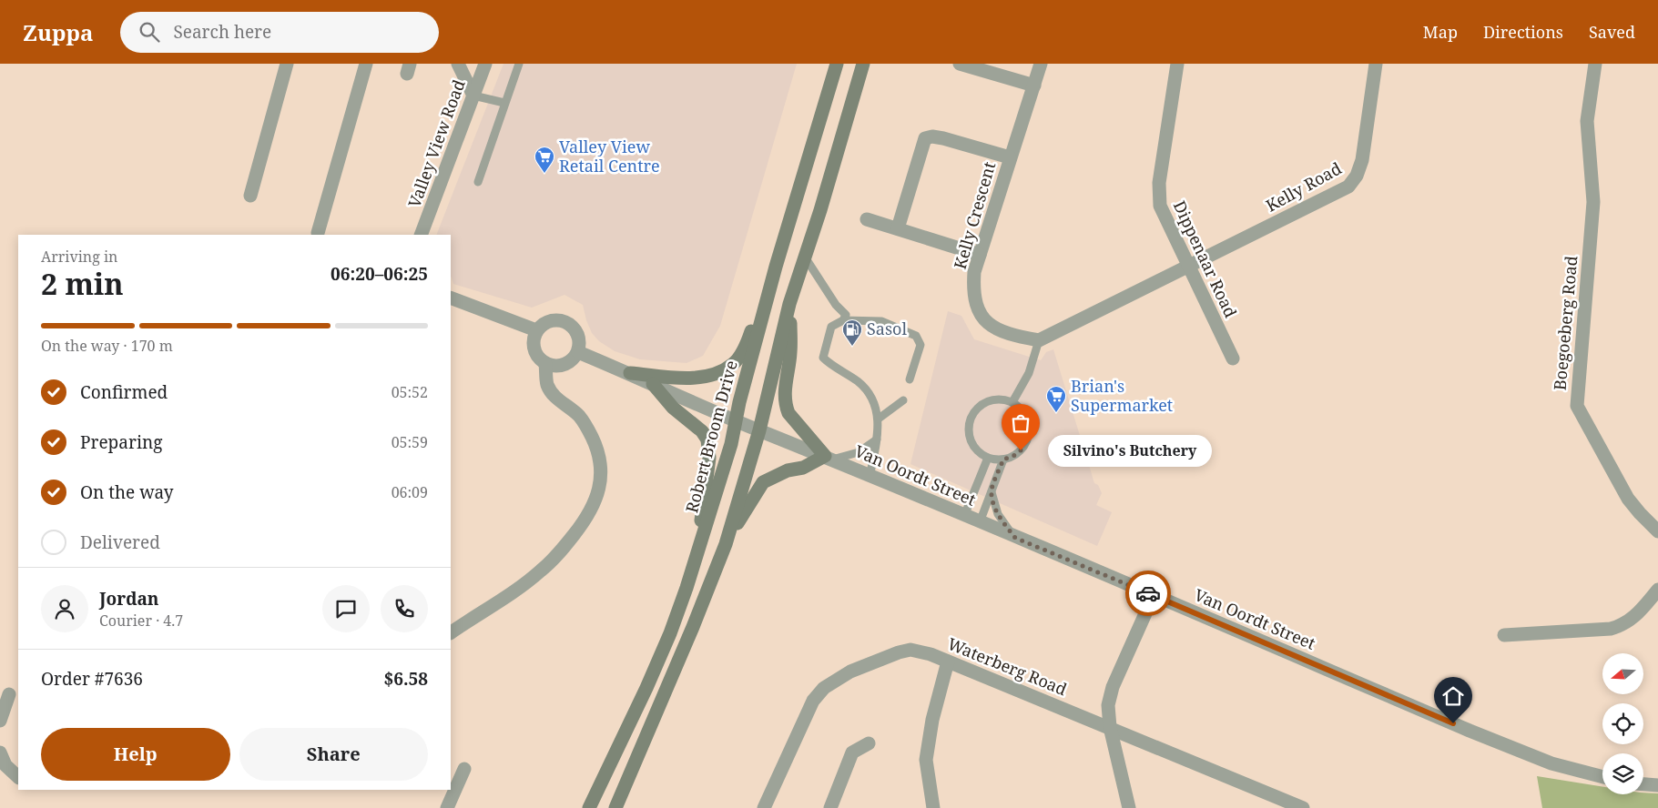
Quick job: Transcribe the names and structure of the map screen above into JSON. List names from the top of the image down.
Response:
{
  "streets": {
    "street": [
      "Valley View Road",
      "Kelly Road",
      "Kelly Crescent",
      "Dippenaar Road",
      "Boegoeberg Road",
      "Robert Broom Drive",
      "Van Oordt Street",
      "Waterberg Road"
    ]
  },
  "crossings": [
    ["Kelly Road", "Dippenaar Road"],
    ["Robert Broom Drive", "Van Oordt Street"]
  ],
  "places": {
    "supermarket": ["Valley View Retail Centre", "Brian's Supermarket"],
    "fuel station": ["Sasol"],
    "other": ["Silvino's Butchery"]
  },
  "north": "left",
  "page": {
    "header": "Zuppa",
    "search": "Search here",
    "nav": ["Map", "Directions", "Saved"],
    "heading": ["2 min", "Arriving in", "06:20–06:25"],
    "panel": [
      "Jordan",
      "Courier · 4.7",
      "Order #7636",
      "$6.58"
    ],
    "bar": "On the way · 170 m",
    "list": [
      ["Confirmed", "05:52"],
      ["Preparing", "05:59"],
      ["On the way", "06:09"],
      "Delivered"
    ],
    "bubble": "Silvino's Butchery",
    "buttons": ["Help", "Share"]
  }
}
